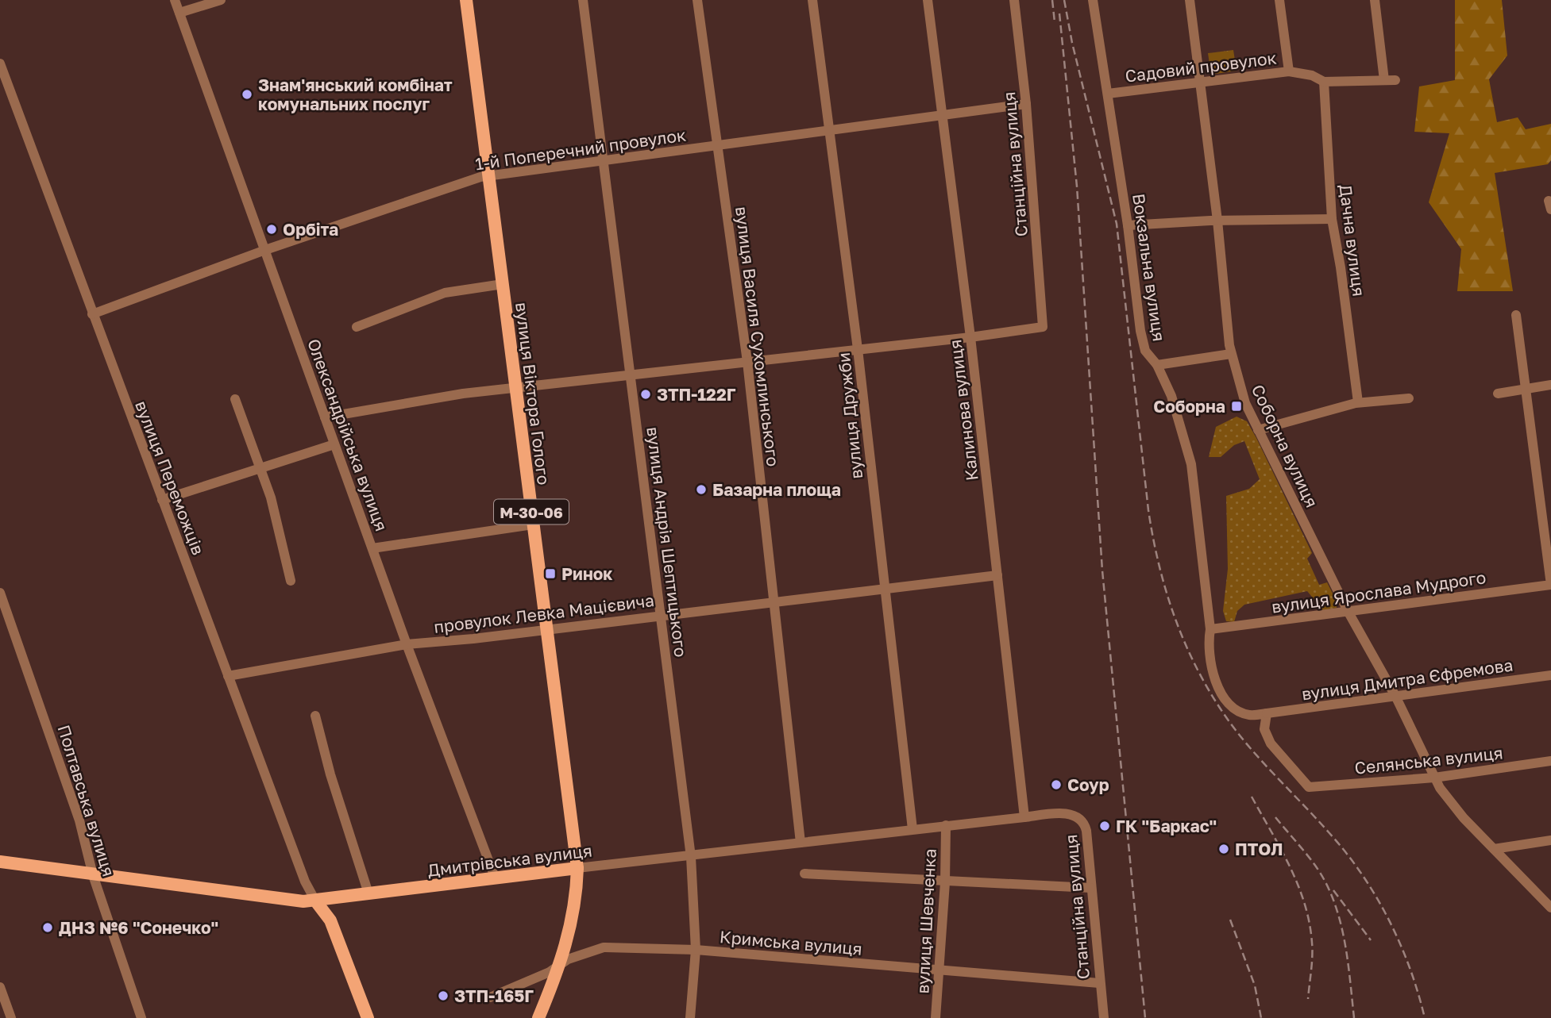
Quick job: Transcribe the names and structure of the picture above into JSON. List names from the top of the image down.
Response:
{
  "streets": {
    "main road": ["вулиця Віктора Голого", "М-30-06", "Дмитрівська вулиця"],
    "street": [
      "Садовий провулок",
      "1-й Поперечний провулок",
      "Станційна вулиця",
      "Дачна вулиця",
      "Вокзальна вулиця",
      "вулиця Василя Сухомлинського",
      "Калинова вулиця",
      "вулиця Дружби",
      "Олександрійська вулиця",
      "Соборна вулиця",
      "вулиця Переможців",
      "вулиця Андрія Шептицького",
      "вулиця Ярослава Мудрого",
      "провулок Левка Мацієвича",
      "вулиця Дмитра Єфремова",
      "Селянська вулиця",
      "Полтавська вулиця",
      "вулиця Шевченка",
      "Кримська вулиця"
    ]
  },
  "crossings": [
    ["Садовий провулок", "Дачна вулиця"],
    ["Садовий провулок", "Вокзальна вулиця"],
    ["Садовий провулок", "Соборна вулиця"],
    ["1-й Поперечний провулок", "Станційна вулиця"],
    ["1-й Поперечний провулок", "вулиця Василя Сухомлинського"],
    ["1-й Поперечний провулок", "вулиця Віктора Голого"],
    ["1-й Поперечний провулок", "Калинова вулиця"],
    ["1-й Поперечний провулок", "вулиця Дружби"],
    ["1-й Поперечний провулок", "Олександрійська вулиця"],
    ["1-й Поперечний провулок", "вулиця Переможців"],
    ["1-й Поперечний провулок", "вулиця Андрія Шептицького"],
    ["Станційна вулиця", "Калинова вулиця"],
    ["Станційна вулиця", "Дмитрівська вулиця"],
    ["Станційна вулиця", "Кримська вулиця"],
    ["Вокзальна вулиця", "вулиця Ярослава Мудрого"],
    ["Вокзальна вулиця", "вулиця Дмитра Єфремова"],
    ["Вокзальна вулиця", "Селянська вулиця"],
    ["вулиця Василя Сухомлинського", "провулок Левка Мацієвича"],
    ["вулиця Василя Сухомлинського", "Дмитрівська вулиця"],
    ["вулиця Віктора Голого", "провулок Левка Мацієвича"],
    ["вулиця Віктора Голого", "Дмитрівська вулиця"],
    ["вулиця Віктора Голого", "Кримська вулиця"],
    ["Калинова вулиця", "провулок Левка Мацієвича"],
    ["Калинова вулиця", "Дмитрівська вулиця"],
    ["вулиця Дружби", "провулок Левка Мацієвича"],
    ["вулиця Дружби", "Дмитрівська вулиця"],
    ["Олександрійська вулиця", "провулок Левка Мацієвича"],
    ["Олександрійська вулиця", "Дмитрівська вулиця"],
    ["Соборна вулиця", "вулиця Ярослава Мудрого"],
    ["Соборна вулиця", "вулиця Дмитра Єфремова"],
    ["Соборна вулиця", "Селянська вулиця"],
    ["вулиця Переможців", "провулок Левка Мацієвича"],
    ["вулиця Переможців", "Дмитрівська вулиця"],
    ["вулиця Андрія Шептицького", "провулок Левка Мацієвича"],
    ["вулиця Андрія Шептицького", "Дмитрівська вулиця"],
    ["вулиця Андрія Шептицького", "Кримська вулиця"],
    ["вулиця Дмитра Єфремова", "Селянська вулиця"],
    ["Полтавська вулиця", "Дмитрівська вулиця"],
    ["Дмитрівська вулиця", "вулиця Шевченка"],
    ["вулиця Шевченка", "Кримська вулиця"]
  ],
  "places": {
    "other": [
      "Знам'янський комбінат комунальних послуг",
      "Орбіта",
      "ЗТП-122Г",
      "Базарна площа",
      "Соур",
      "ГК \"Баркас\"",
      "ПТОЛ",
      "ДНЗ №6 \"Сонечко\"",
      "ЗТП-165Г"
    ],
    "transit": ["Соборна", "Ринок"]
  }
}
